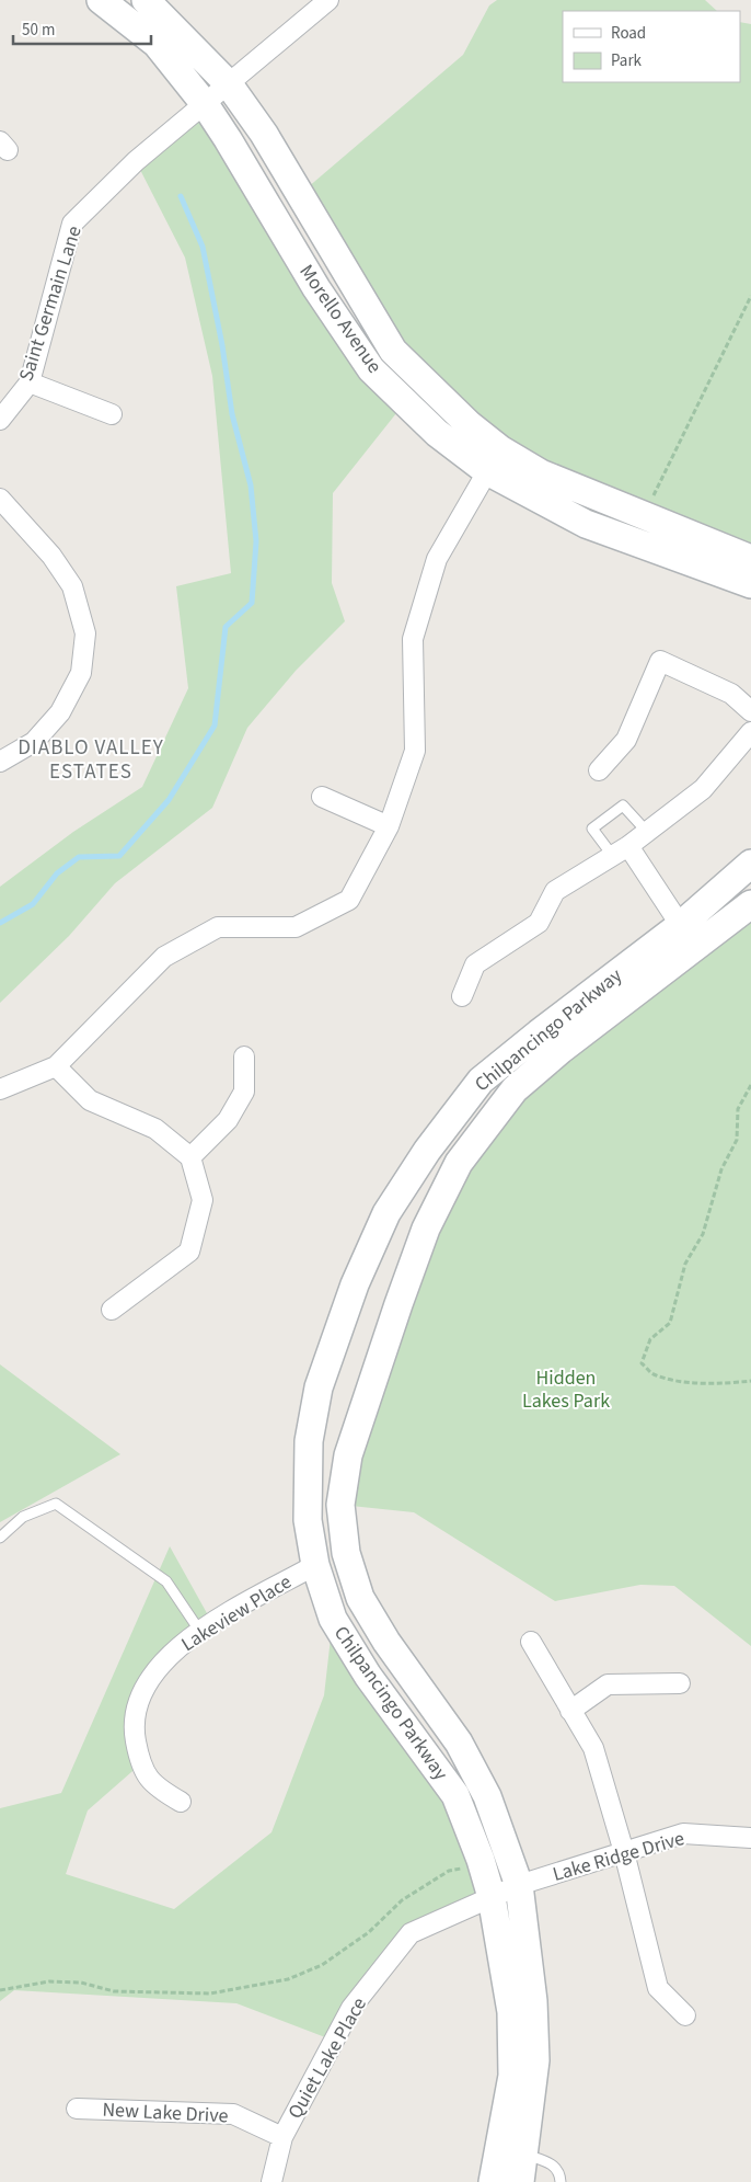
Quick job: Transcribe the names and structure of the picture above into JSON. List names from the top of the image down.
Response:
{
  "streets": {
    "street": [
      "Saint Germain Lane",
      "Morello Avenue",
      "Chilpancingo Parkway",
      "Lakeview Place",
      "Lake Ridge Drive",
      "Quiet Lake Place",
      "New Lake Drive"
    ]
  },
  "crossings": [
    ["Saint Germain Lane", "Morello Avenue"],
    ["Chilpancingo Parkway", "Lakeview Place"],
    ["Chilpancingo Parkway", "Lake Ridge Drive"],
    ["Chilpancingo Parkway", "Quiet Lake Place"],
    ["Lake Ridge Drive", "Quiet Lake Place"],
    ["Quiet Lake Place", "New Lake Drive"]
  ],
  "districts": ["DIABLO VALLEY ESTATES"],
  "parks": ["Hidden Lakes Park"],
  "legend": ["Road", "Park"],
  "scale_bar": "50 m"
}
